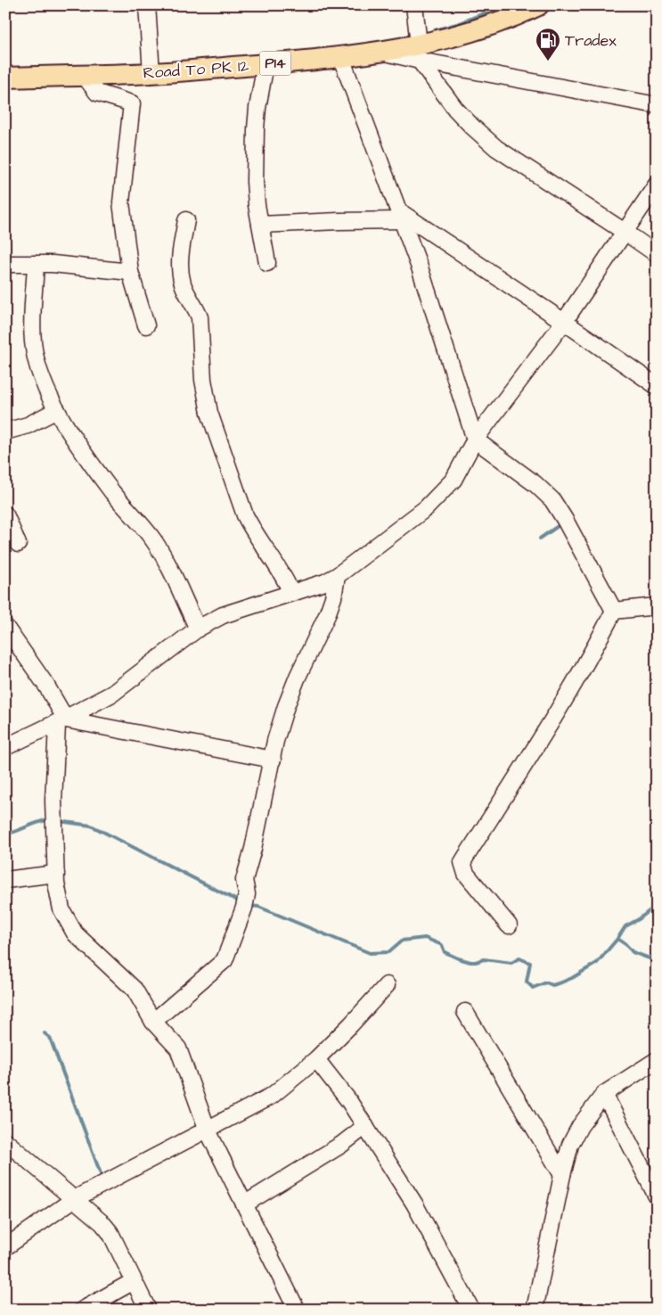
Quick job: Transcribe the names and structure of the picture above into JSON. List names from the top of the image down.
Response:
{
  "streets": {
    "main road": ["P14", "Road To PK 12"]
  },
  "places": {
    "fuel station": ["Tradex"]
  }
}
